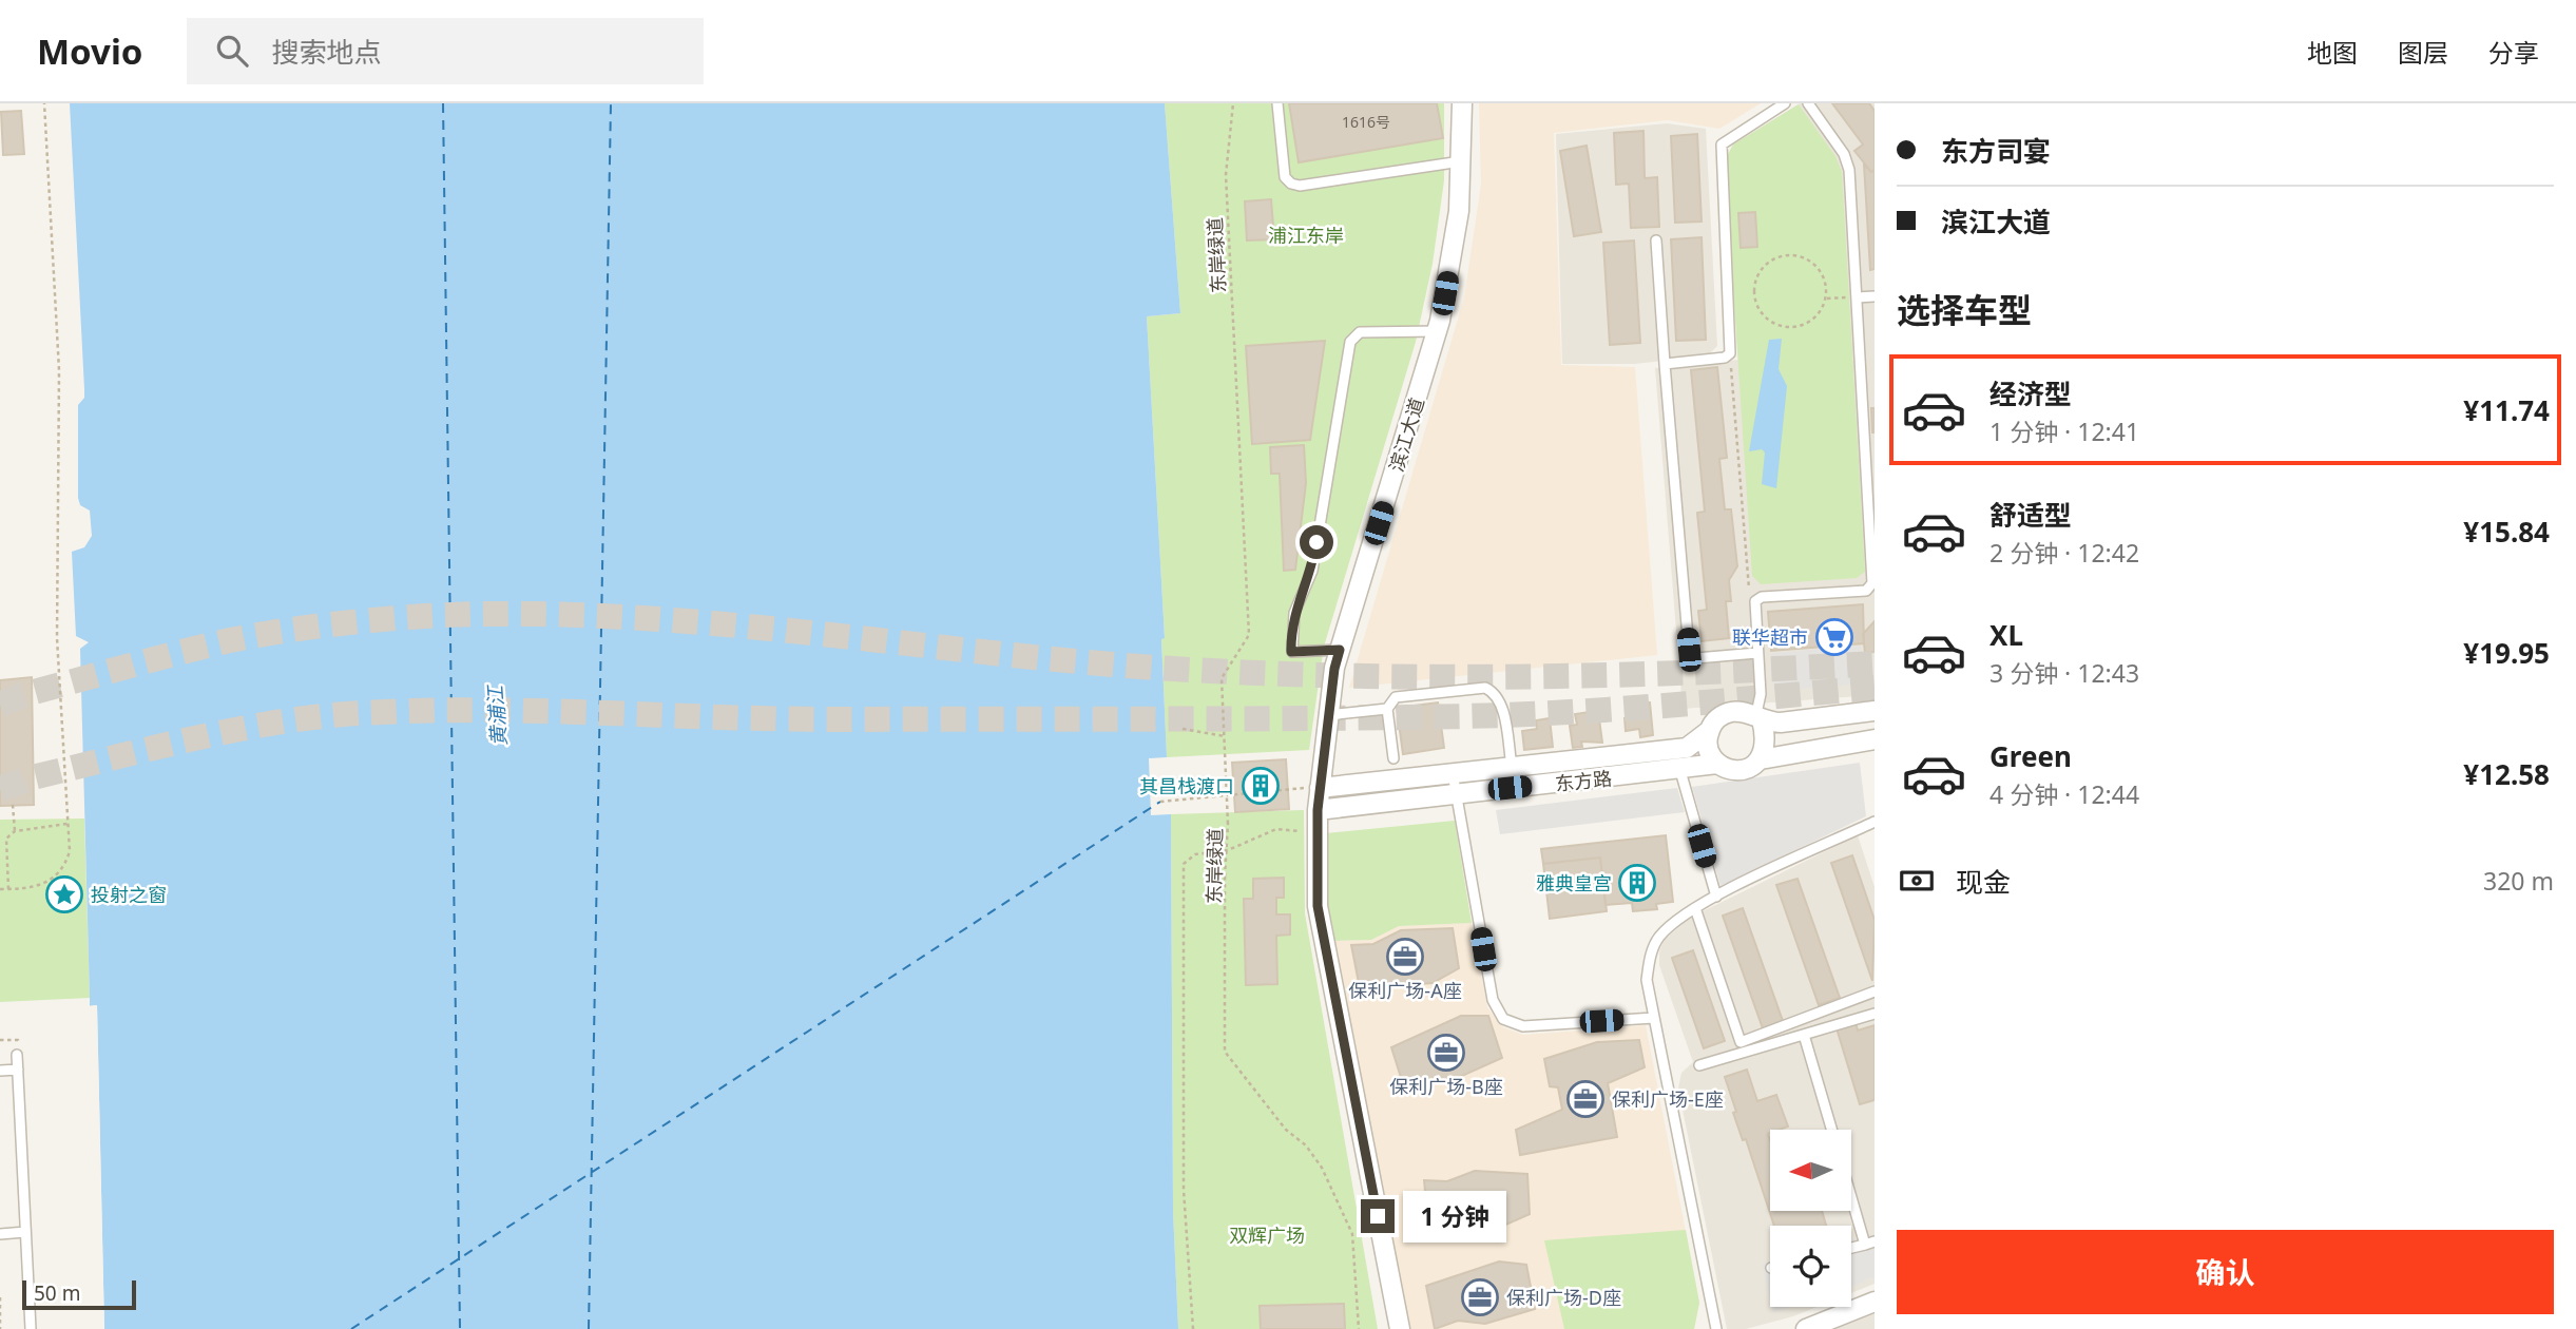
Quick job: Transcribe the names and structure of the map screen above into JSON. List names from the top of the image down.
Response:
{
  "streets": {
    "street": ["滨江大道", "东方路"],
    "path": ["东岸绿道"]
  },
  "crossings": [
    ["滨江大道", "东方路"]
  ],
  "water": ["黄浦江"],
  "parks": ["浦江东岸", "双辉广场"],
  "places": {
    "supermarket": ["联华超市"],
    "building": ["其昌栈渡口", "雅典皇宫"],
    "place": ["投射之窗"],
    "office": [
      "保利广场-A座",
      "保利广场-B座",
      "保利广场-E座",
      "保利广场-D座"
    ]
  },
  "house_numbers": ["1616号"],
  "scale_bar": "50 m",
  "north": "left",
  "page": {
    "header": "Movio",
    "search": "搜索地点",
    "nav": ["地图", "图层", "分享"],
    "banner": ["东方司宴", "滨江大道"],
    "heading": "选择车型",
    "list": [
      {
        "name": "经济型",
        "note": "1 分钟 · 12:41",
        "value": "¥11.74"
      },
      {
        "name": "舒适型",
        "note": "2 分钟 · 12:42",
        "value": "¥15.84"
      },
      {
        "name": "XL",
        "note": "3 分钟 · 12:43",
        "value": "¥19.95"
      },
      {
        "name": "Green",
        "note": "4 分钟 · 12:44",
        "value": "¥12.58"
      }
    ],
    "pay": ["现金", "320 m"],
    "bubble": "1 分钟",
    "buttons": "确认",
    "scale": "50 m"
  }
}
